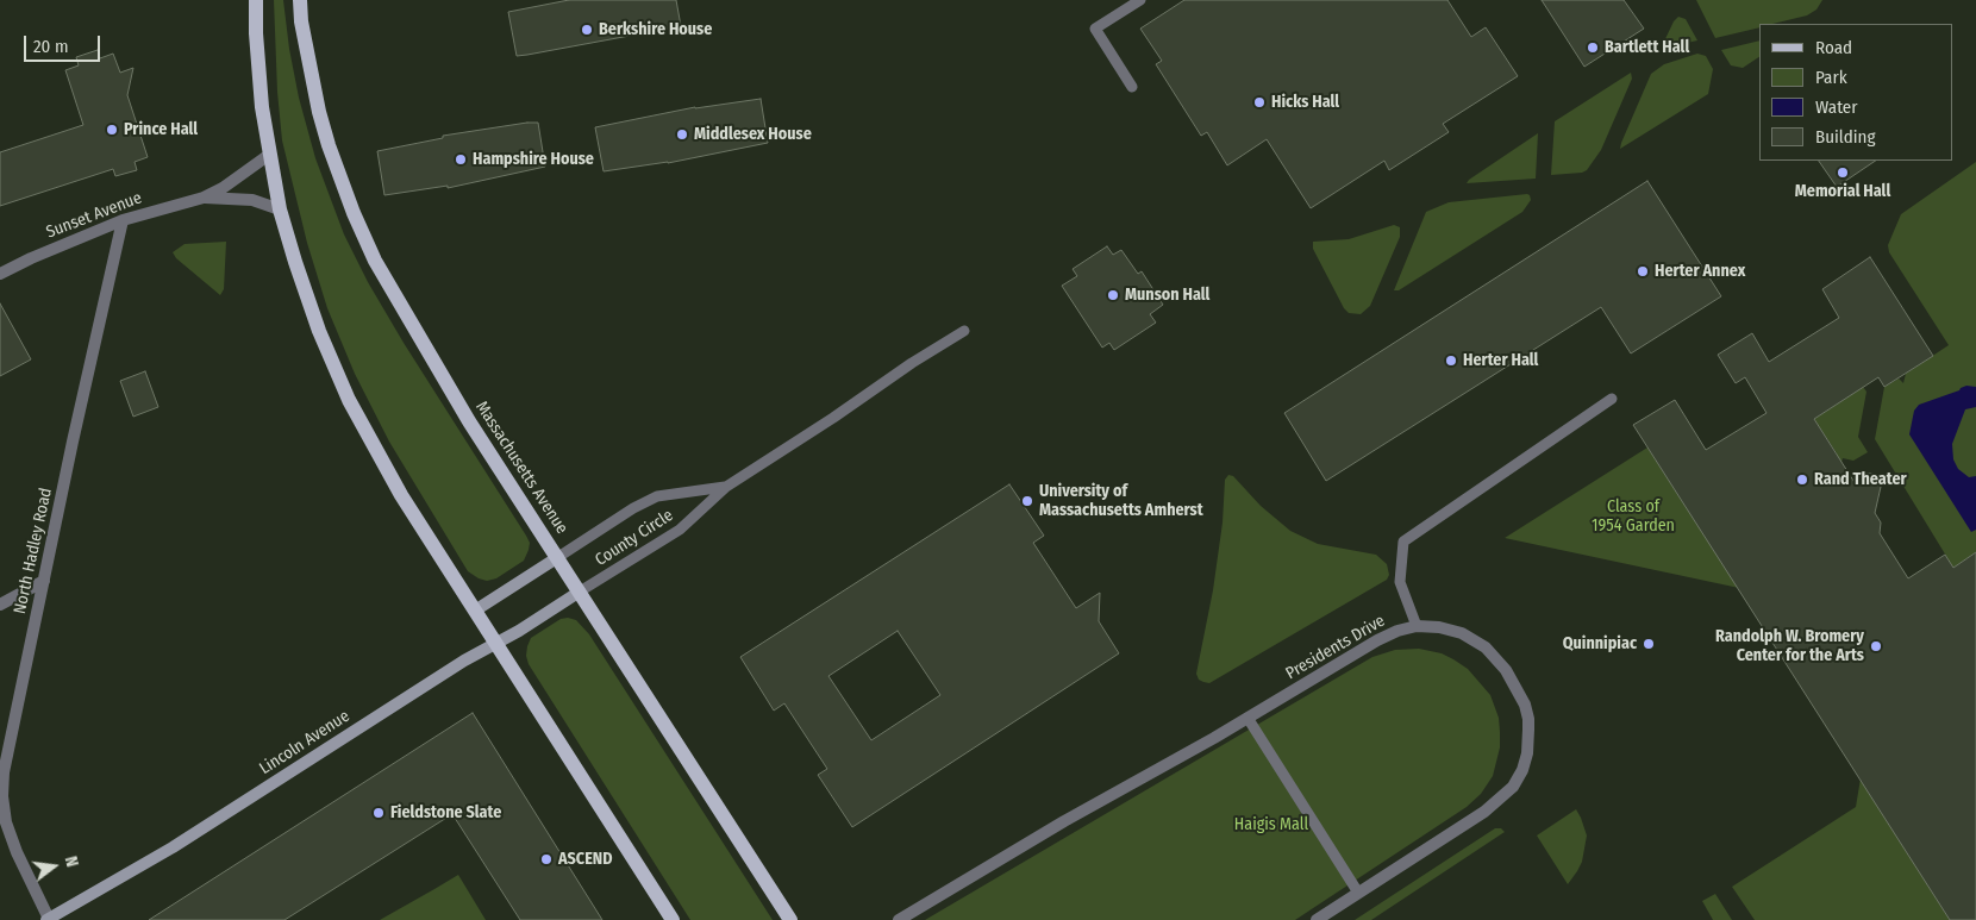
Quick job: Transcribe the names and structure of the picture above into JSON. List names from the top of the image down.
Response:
{
  "streets": {
    "main road": ["Massachusetts Avenue"],
    "street": [
      "Sunset Avenue",
      "North Hadley Road",
      "Presidents Drive",
      "Lincoln Avenue"
    ],
    "lane": ["County Circle"]
  },
  "crossings": [
    ["Sunset Avenue", "North Hadley Road"],
    ["Massachusetts Avenue", "County Circle"],
    ["Massachusetts Avenue", "Lincoln Avenue"],
    ["County Circle", "Lincoln Avenue"],
    ["North Hadley Road", "Lincoln Avenue"]
  ],
  "parks": ["Class of 1954 Garden", "Haigis Mall"],
  "places": [
    "Berkshire House",
    "Bartlett Hall",
    "Hicks Hall",
    "Prince Hall",
    "Middlesex House",
    "Hampshire House",
    "Memorial Hall",
    "Herter Annex",
    "Munson Hall",
    "Herter Hall",
    "Rand Theater",
    "University of Massachusetts Amherst",
    "Quinnipiac",
    "Randolph W. Bromery Center for the Arts",
    "Fieldstone Slate",
    "ASCEND"
  ],
  "legend": [
    "Road",
    "Park",
    "Water",
    "Building"
  ],
  "scale_bar": "20 m",
  "north": "right"
}
